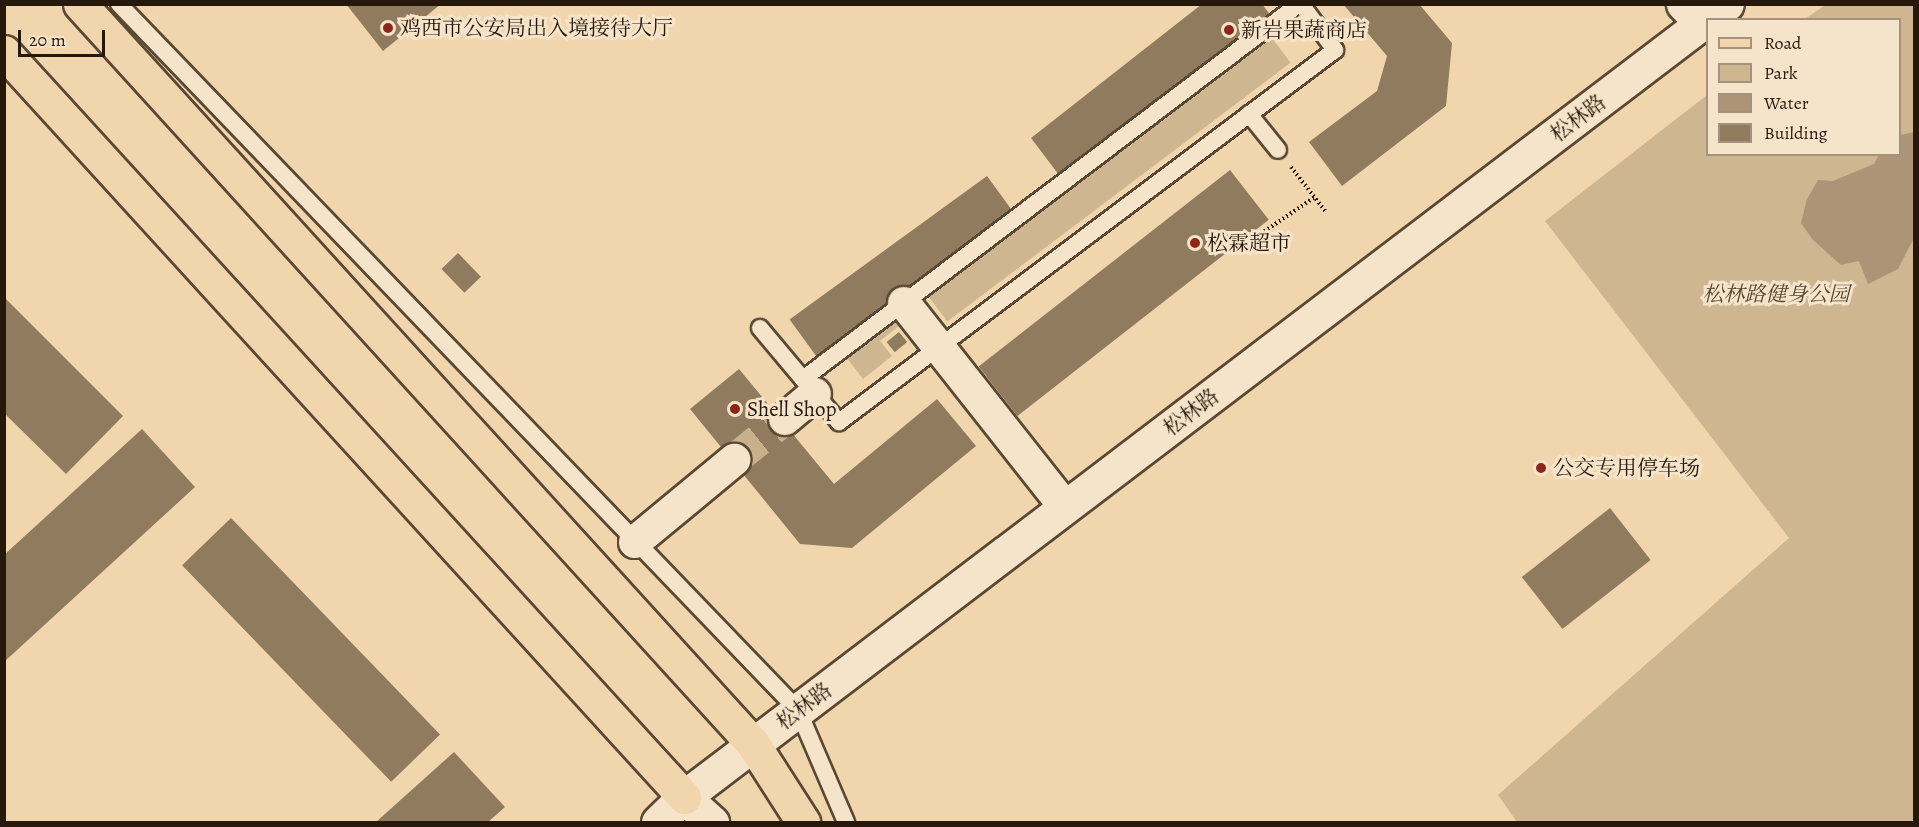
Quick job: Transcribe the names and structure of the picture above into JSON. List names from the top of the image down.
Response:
{
  "streets": {
    "street": ["松林路"]
  },
  "parks": ["松林路健身公园"],
  "places": [
    "鸡西市公安局出入境接待大厅",
    "新岩果蔬商店",
    "松霖超市",
    "Shell Shop",
    "公交专用停车场"
  ],
  "legend": [
    "Road",
    "Park",
    "Water",
    "Building"
  ],
  "scale_bar": "20 m"
}
